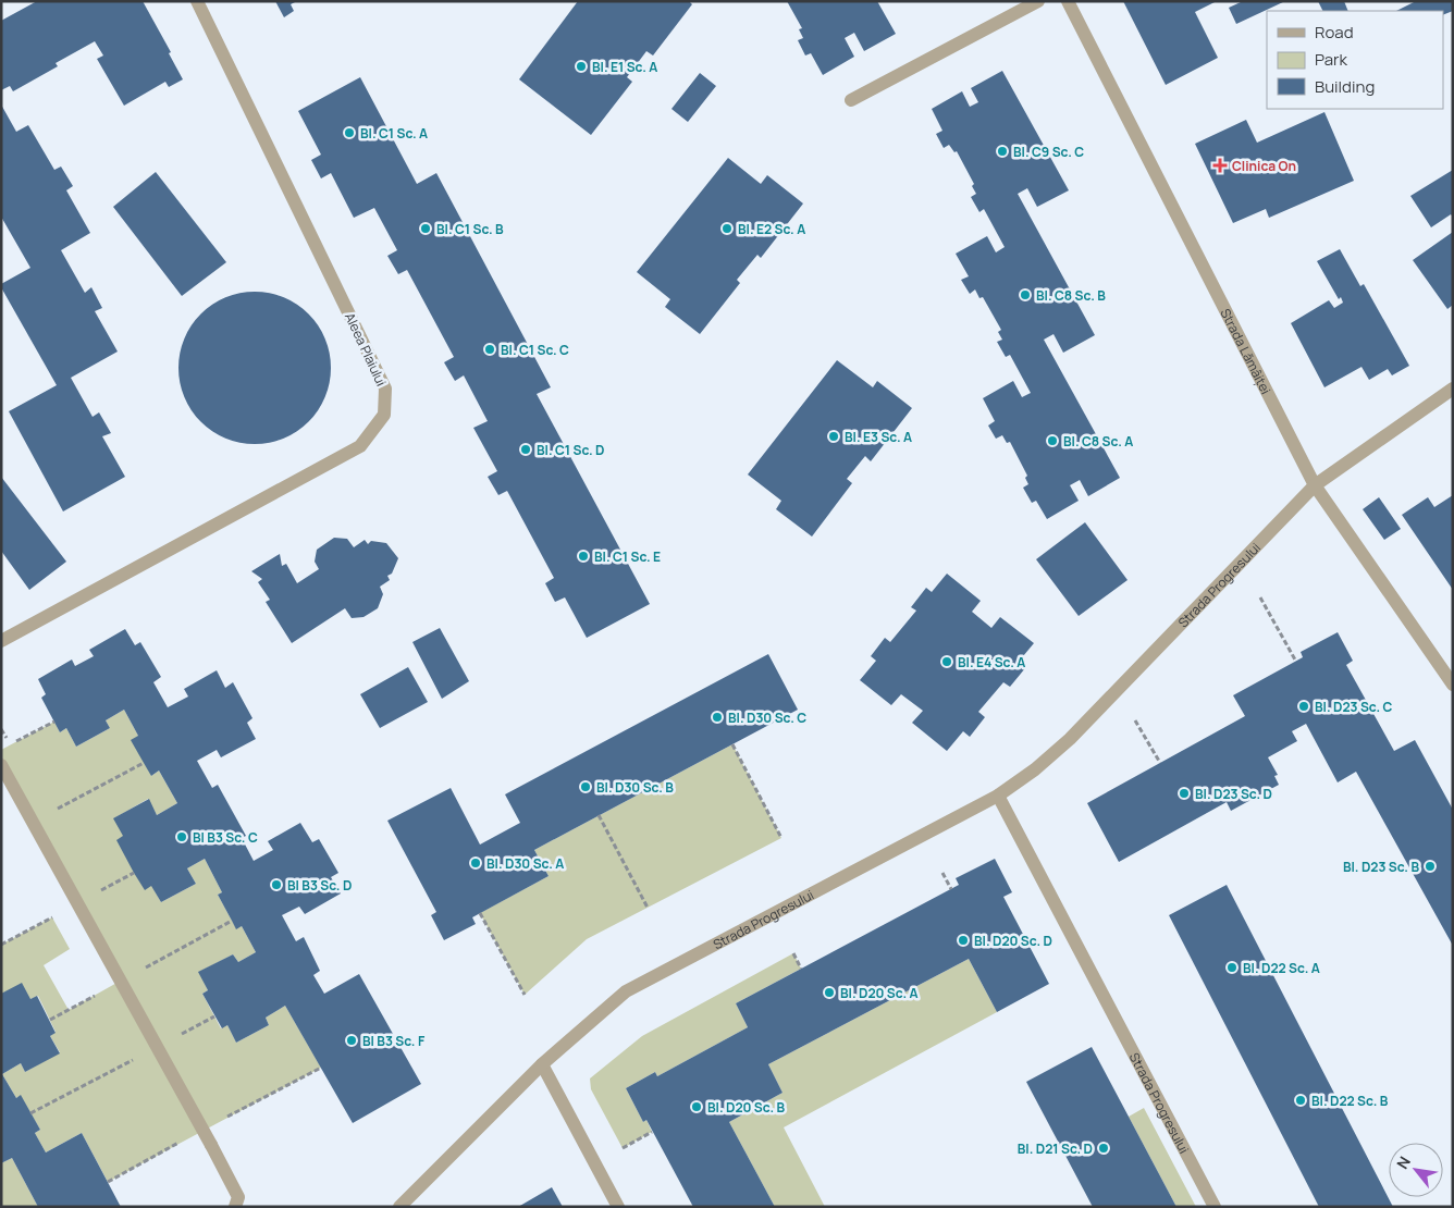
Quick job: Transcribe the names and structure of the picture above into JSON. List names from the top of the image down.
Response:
{
  "streets": {
    "street": ["Aleea Plaiului", "Strada Lămâiței", "Strada Progresului"]
  },
  "crossings": [
    ["Strada Lămâiței", "Strada Progresului"]
  ],
  "places": {
    "other": [
      "Bl. E1 Sc. A",
      "Bl. C1 Sc. A",
      "Bl. C9 Sc. C",
      "Bl. C1 Sc. B",
      "Bl. E2 Sc. A",
      "Bl. C8 Sc. B",
      "Bl. C1 Sc. C",
      "Bl. E3 Sc. A",
      "Bl. C8 Sc. A",
      "Bl. C1 Sc. D",
      "Bl. C1 Sc. E",
      "Bl. E4 Sc. A",
      "Bl. D23 Sc. C",
      "Bl. D30 Sc. C",
      "Bl. D30 Sc. B",
      "Bl. D23 Sc. D",
      "Bl B3 Sc. C",
      "Bl. D30 Sc. A",
      "Bl. D23 Sc. B",
      "Bl B3 Sc. D",
      "Bl. D20 Sc. D",
      "Bl. D22 Sc. A",
      "Bl. D20 Sc. A",
      "Bl B3 Sc. F",
      "Bl. D22 Sc. B",
      "Bl. D20 Sc. B",
      "Bl. D21 Sc. D"
    ],
    "health": ["Clinica On"]
  },
  "legend": ["Road", "Park", "Building"],
  "north": "top left"
}
